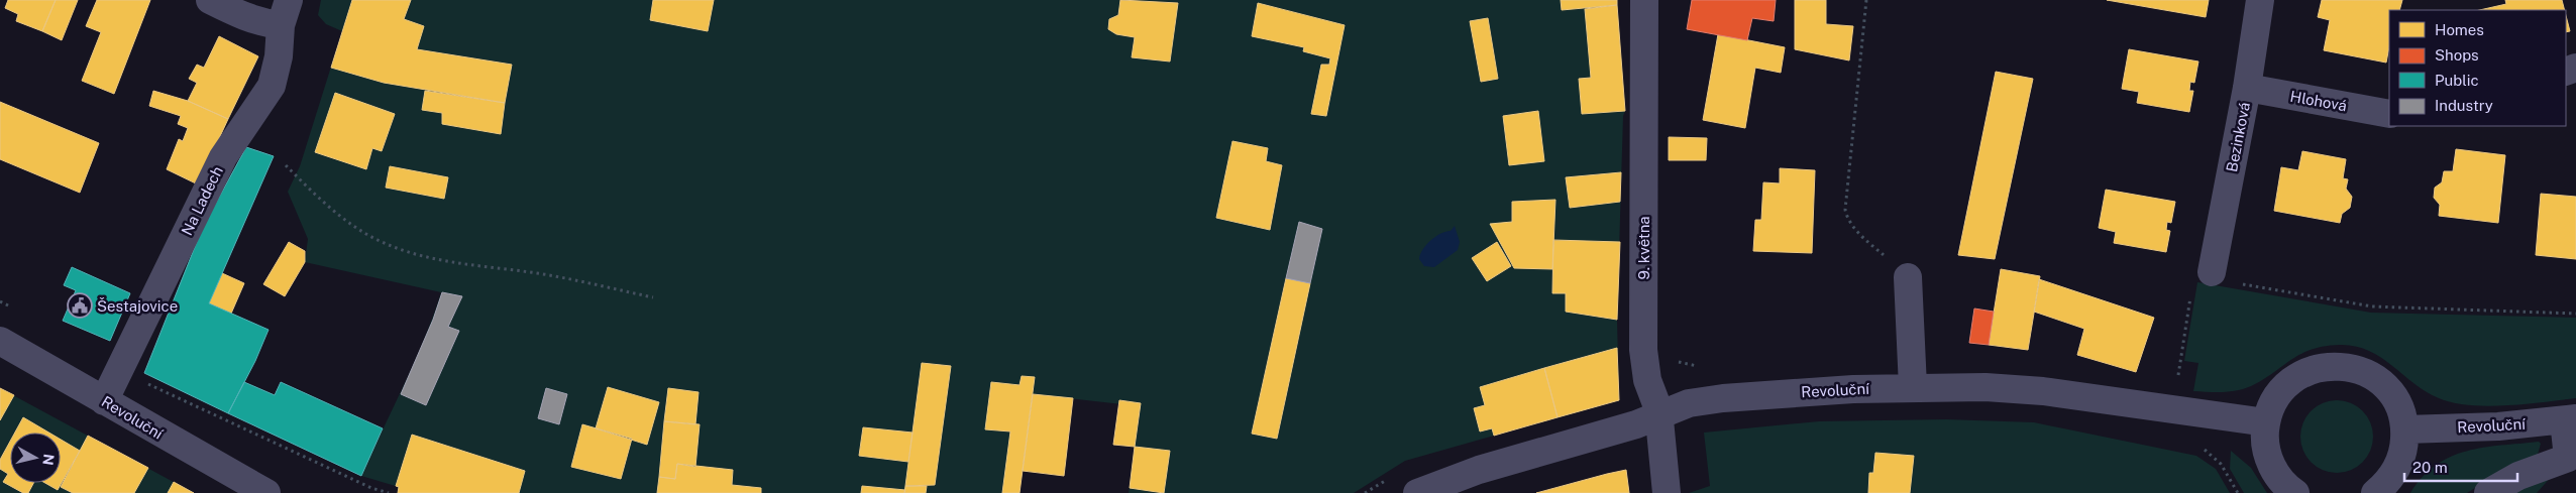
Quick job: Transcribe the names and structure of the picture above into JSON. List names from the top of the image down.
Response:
{
  "streets": {
    "street": [
      "Hlohová",
      "Bezinková",
      "Na Ladech",
      "9. května",
      "Revoluční"
    ]
  },
  "crossings": [
    ["Hlohová", "Bezinková"],
    ["Na Ladech", "Revoluční"],
    ["9. května", "Revoluční"]
  ],
  "places": {
    "public building": ["Šestajovice"]
  },
  "legend": [
    "Homes",
    "Shops",
    "Public",
    "Industry"
  ],
  "scale_bar": "20 m",
  "north": "right"
}
